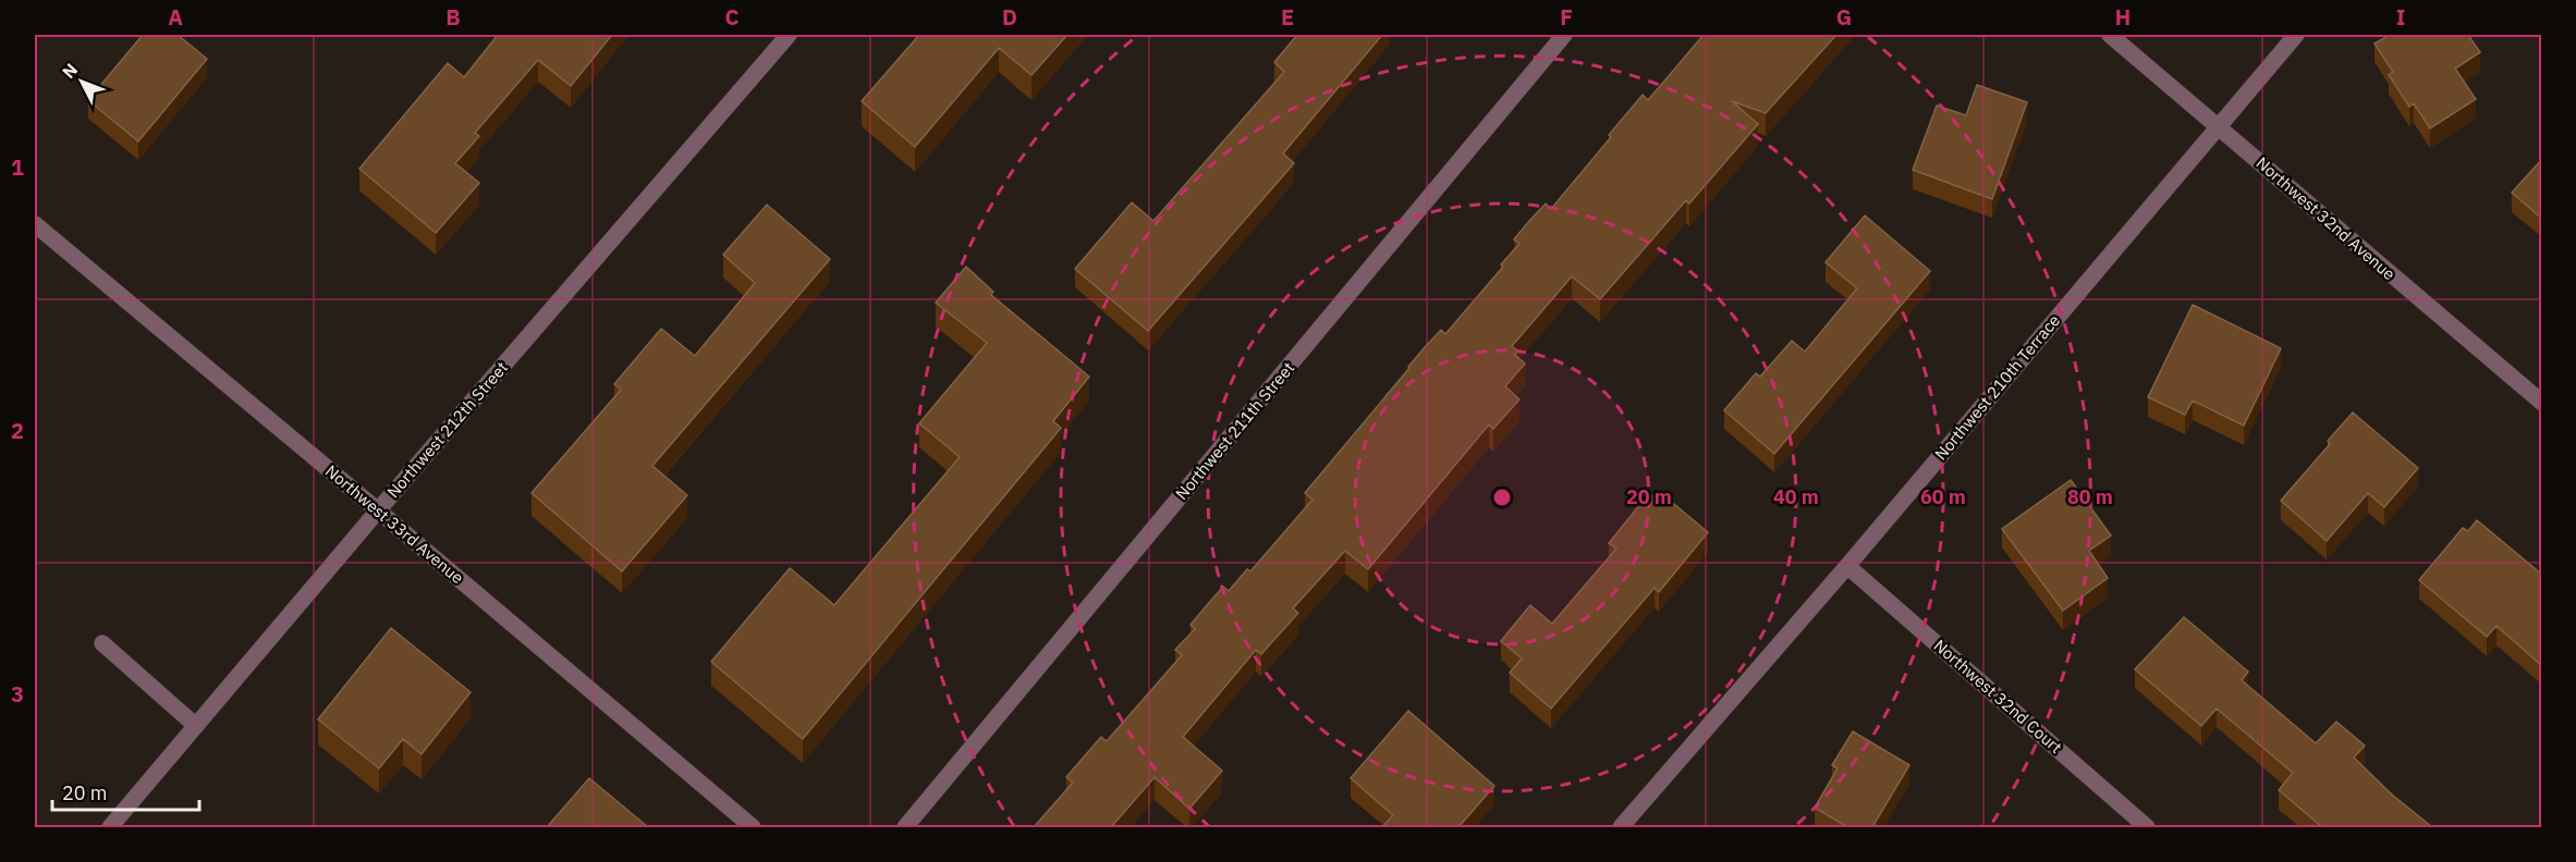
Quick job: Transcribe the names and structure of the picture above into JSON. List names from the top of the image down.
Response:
{
  "streets": {
    "street": [
      "Northwest 32nd Avenue",
      "Northwest 210th Terrace",
      "Northwest 212th Street",
      "Northwest 211th Street",
      "Northwest 33rd Avenue",
      "Northwest 32nd Court"
    ]
  },
  "crossings": [
    ["Northwest 32nd Avenue", "Northwest 210th Terrace"],
    ["Northwest 210th Terrace", "Northwest 32nd Court"],
    ["Northwest 212th Street", "Northwest 33rd Avenue"]
  ],
  "scale_bar": "20 m",
  "north": "top left",
  "grid": {
    "columns": [
      "A",
      "B",
      "C",
      "D",
      "E",
      "F",
      "G",
      "H",
      "I"
    ],
    "rows": ["1", "2", "3"]
  },
  "rings": [
    "20 m",
    "40 m",
    "60 m",
    "80 m"
  ]
}
